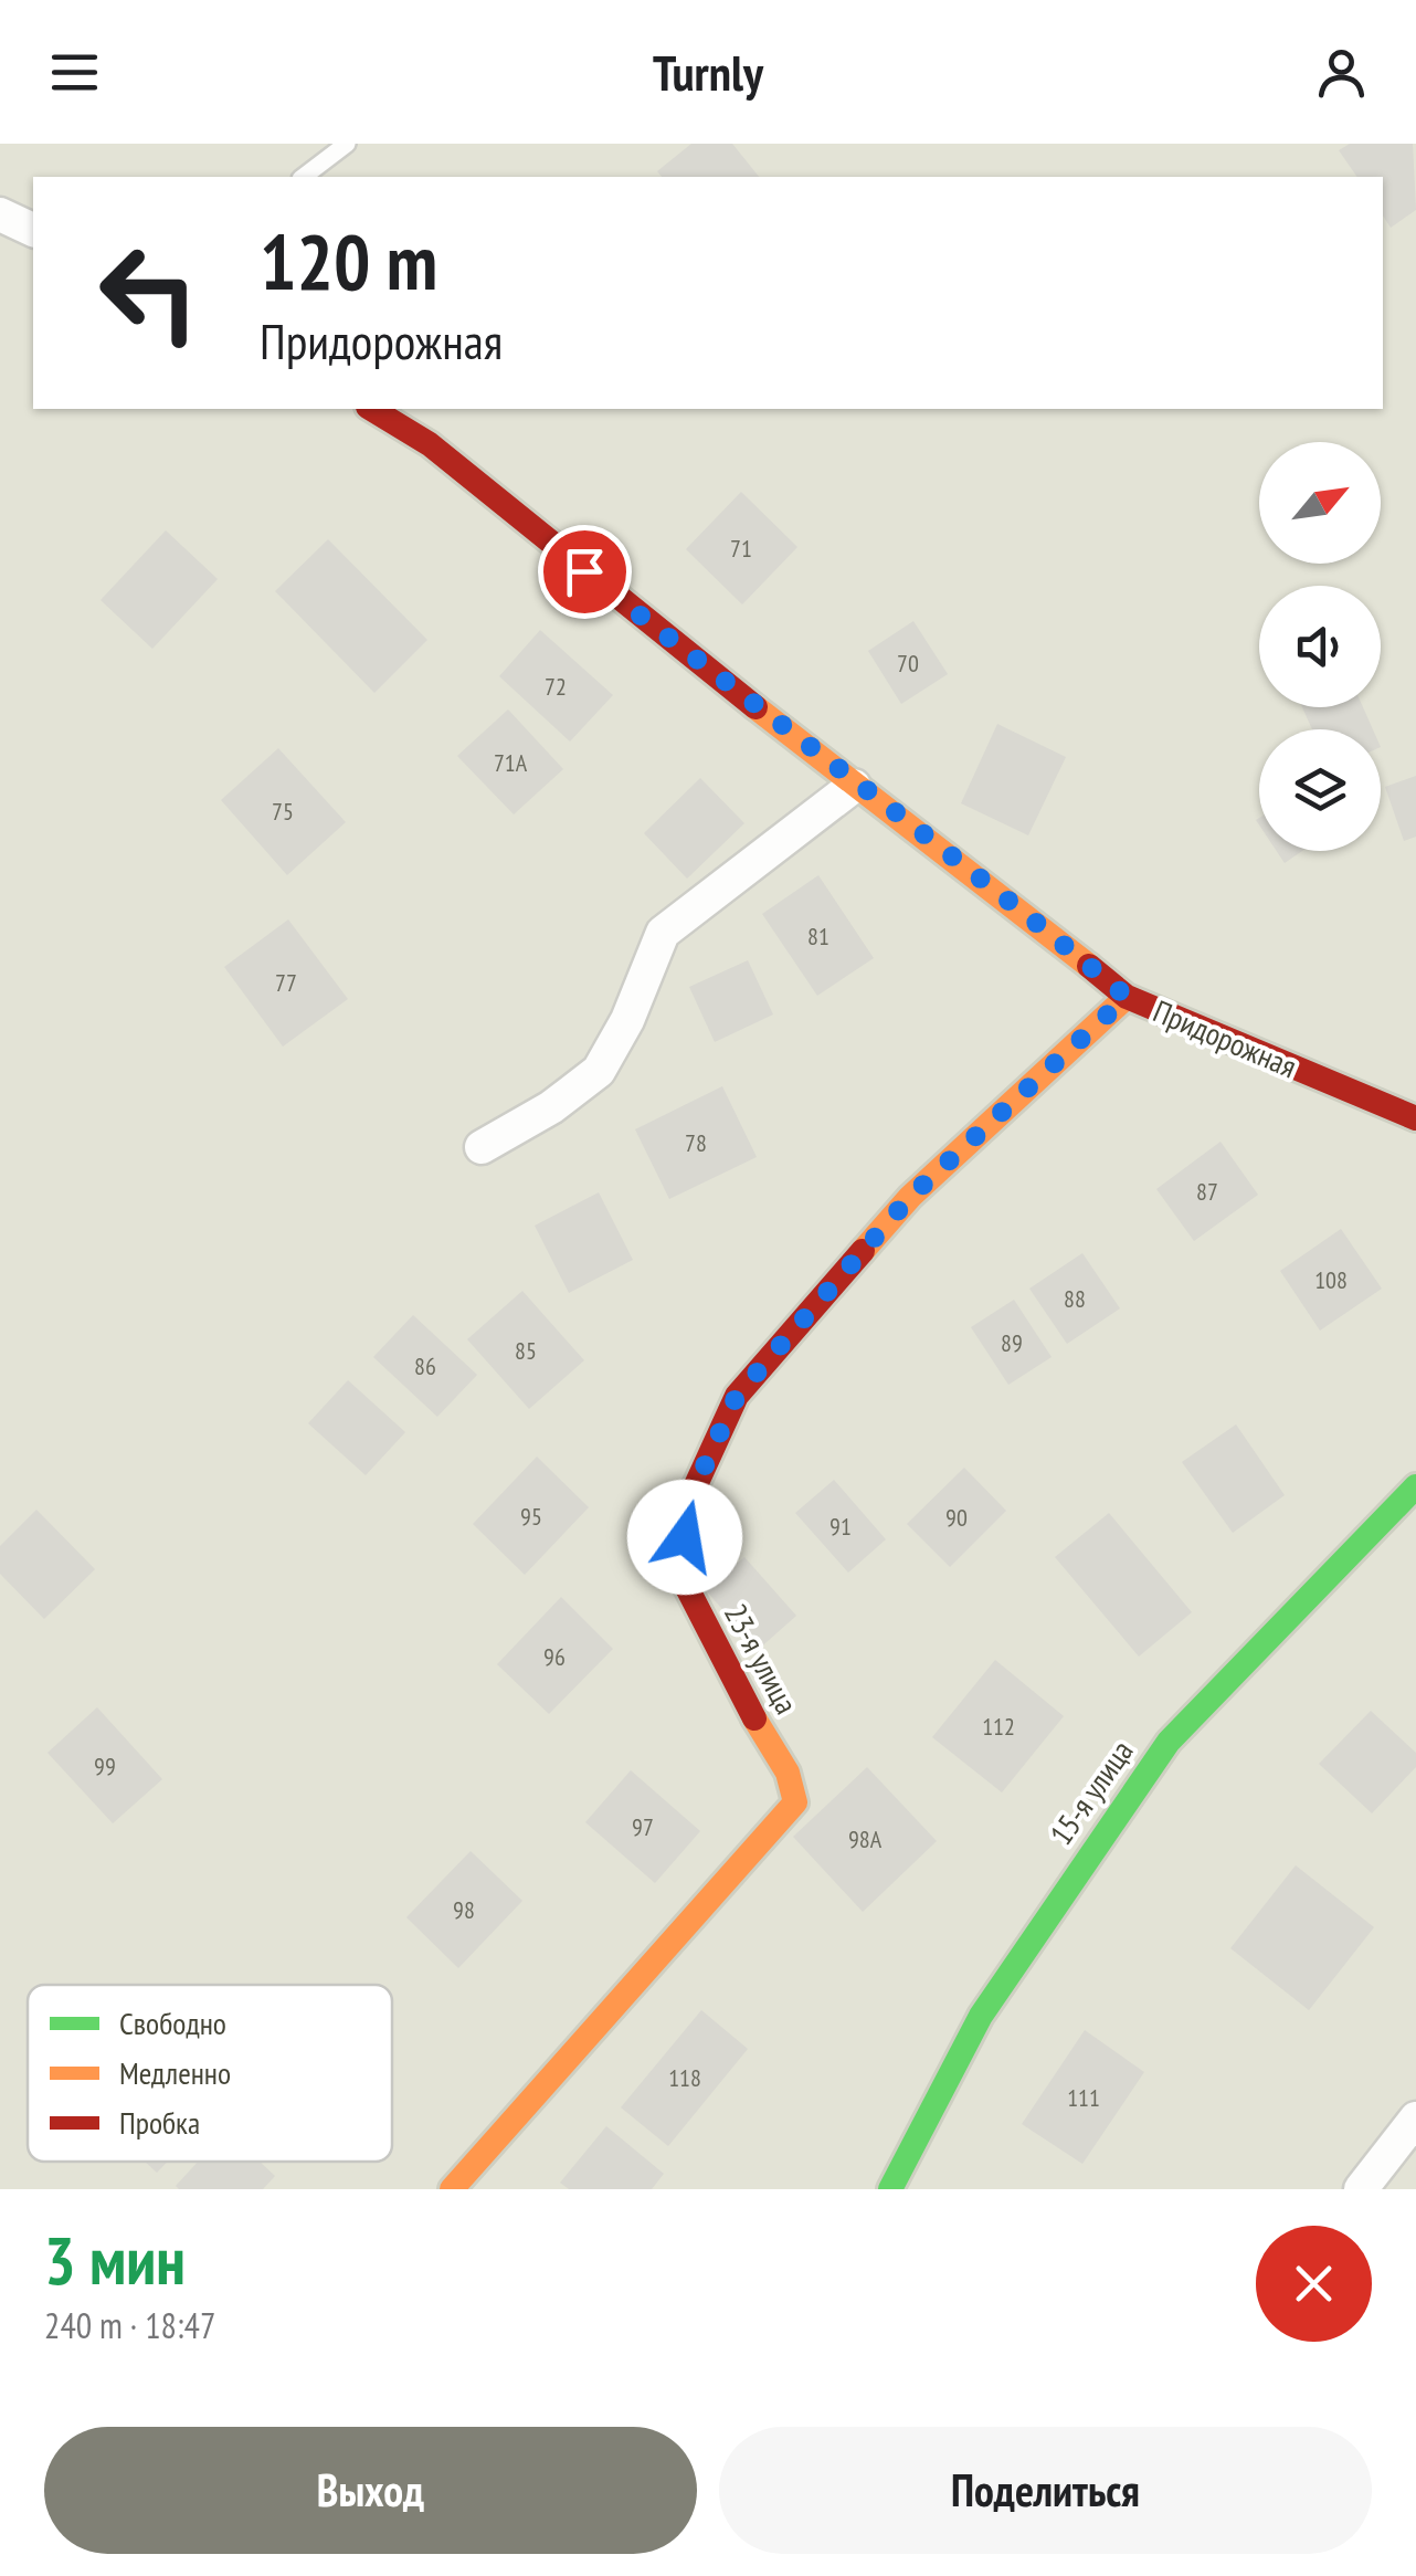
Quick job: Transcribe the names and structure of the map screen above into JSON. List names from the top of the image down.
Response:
{
  "streets": {
    "street": ["Придорожная", "23-я улица", "15-я улица"]
  },
  "crossings": [
    ["Придорожная", "23-я улица"]
  ],
  "house_numbers": [
    "71",
    "70",
    "72",
    "71А",
    "75",
    "81",
    "77",
    "78",
    "87",
    "108",
    "88",
    "89",
    "85",
    "86",
    "95",
    "90",
    "91",
    "96",
    "112",
    "99",
    "97",
    "98А",
    "98",
    "118",
    "111"
  ],
  "legend": ["Свободно", "Медленно", "Пробка"],
  "north": "top right",
  "page": {
    "header": "Turnly",
    "turn": ["120 m", "Придорожная"],
    "heading": ["3 мин", "240 m · 18:47"],
    "buttons": ["Выход", "Поделиться"]
  }
}
